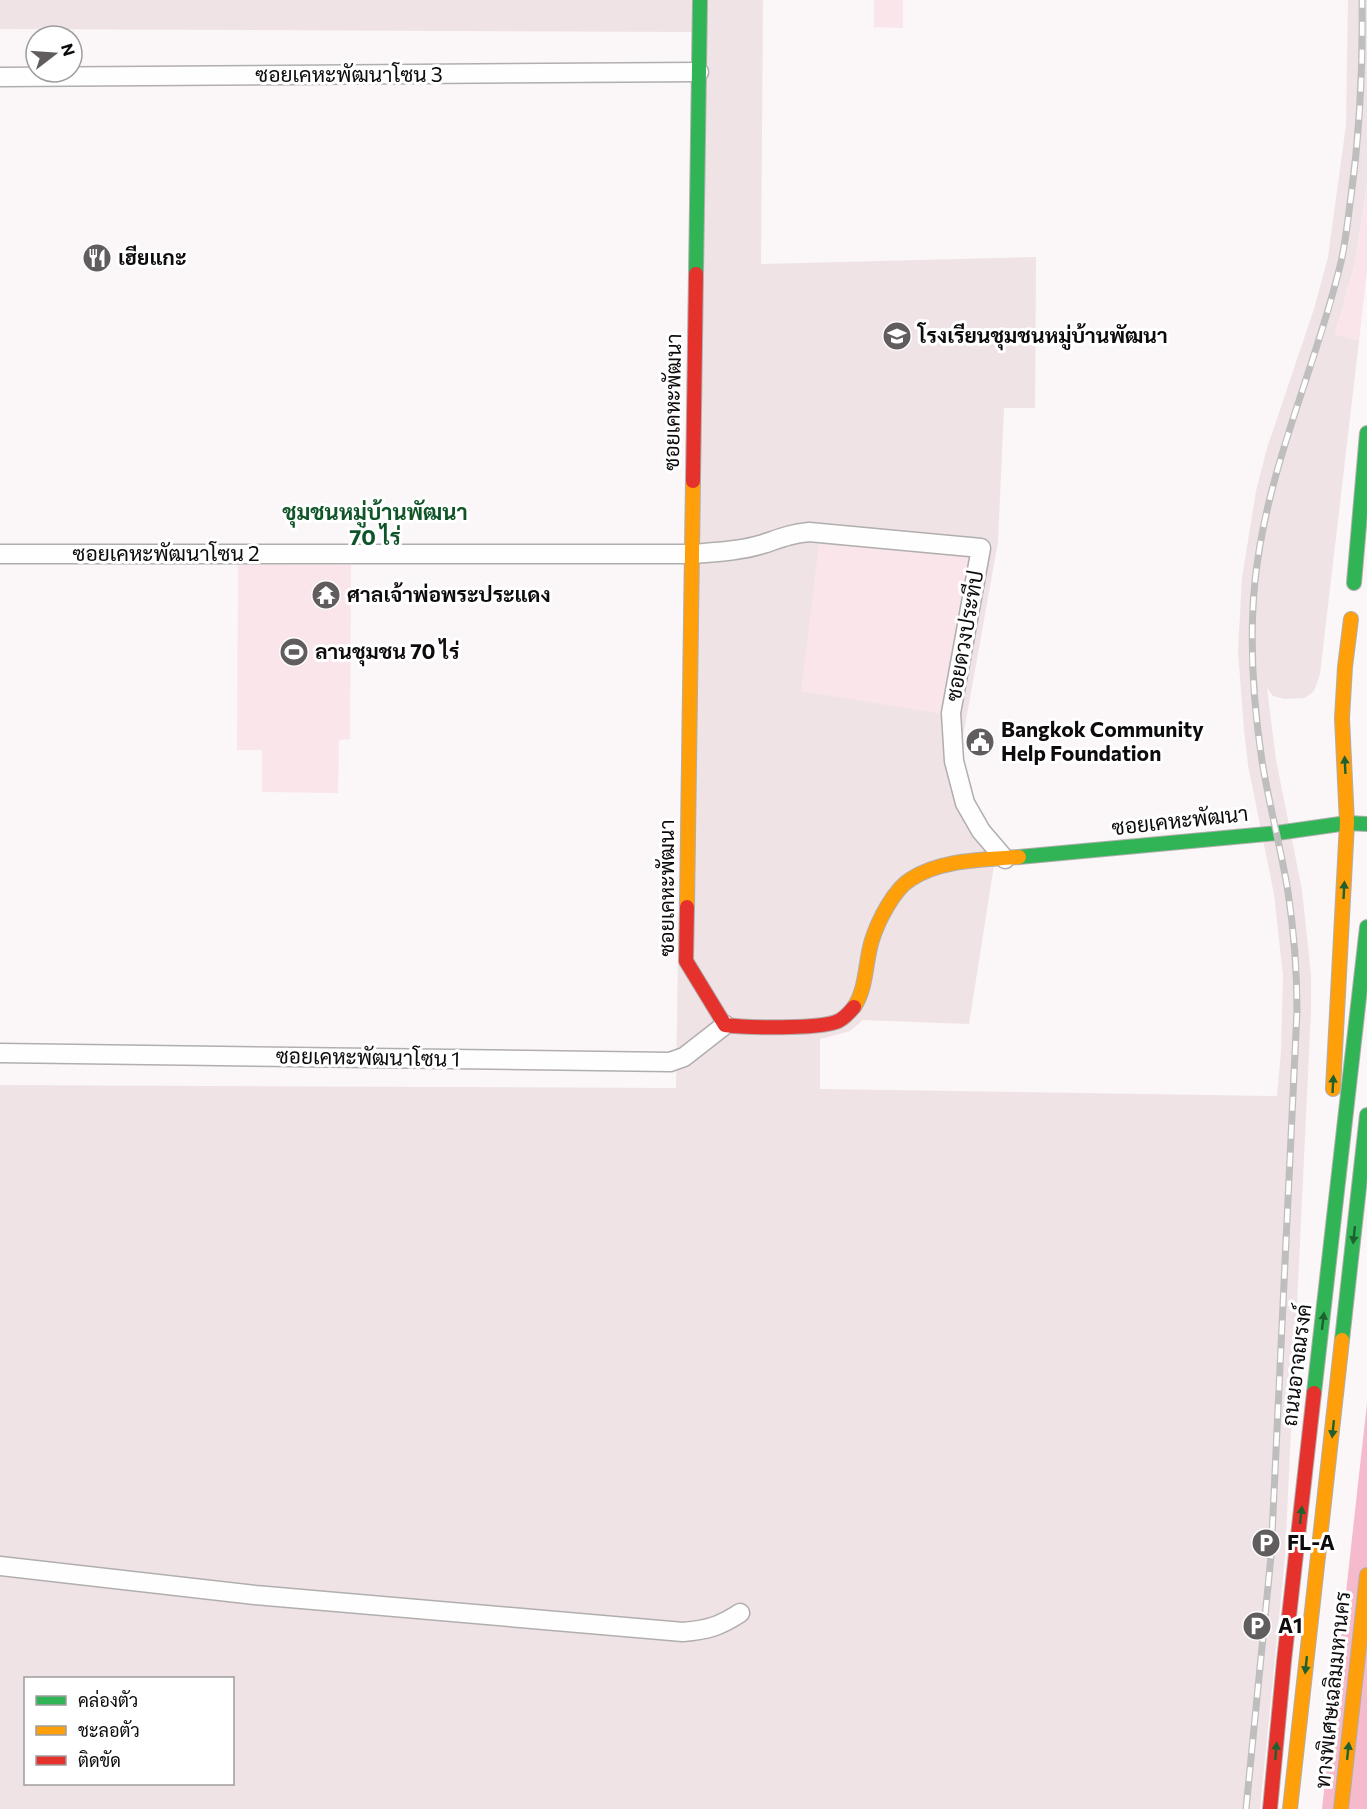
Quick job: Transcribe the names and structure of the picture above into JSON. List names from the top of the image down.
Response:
{
  "streets": {
    "main road": ["ซอยเคหะพัฒนา", "ถนนอาจณรงค์", "ทางพิเศษเฉลิมมหานคร"],
    "street": [
      "ซอยเคหะพัฒนาโซน 3",
      "ซอยเคหะพัฒนาโซน 2",
      "ซอยดวงประทีป",
      "ซอยเคหะพัฒนาโซน 1"
    ]
  },
  "crossings": [
    ["ซอยเคหะพัฒนาโซน 3", "ซอยเคหะพัฒนา"],
    ["ซอยเคหะพัฒนา", "ซอยเคหะพัฒนาโซน 2"],
    ["ซอยเคหะพัฒนา", "ซอยดวงประทีป"],
    ["ซอยเคหะพัฒนา", "ซอยเคหะพัฒนาโซน 1"],
    ["ซอยเคหะพัฒนาโซน 2", "ซอยดวงประทีป"]
  ],
  "one_way": ["ทางพิเศษเฉลิมมหานคร"],
  "districts": ["ชุมชนหมู่บ้านพัฒนา 70 ไร่"],
  "places": {
    "restaurant": ["เฮียแกะ"],
    "school or university": ["โรงเรียนชุมชนหมู่บ้านพัฒนา"],
    "temple": ["ศาลเจ้าพ่อพระประแดง"],
    "sports": ["ลานชุมชน 70 ไร่"],
    "public building": ["Bangkok Community Help Foundation"],
    "parking": ["FL-A", "A1"]
  },
  "legend": ["คล่องตัว", "ชะลอตัว", "ติดขัด"],
  "north": "right"
}
